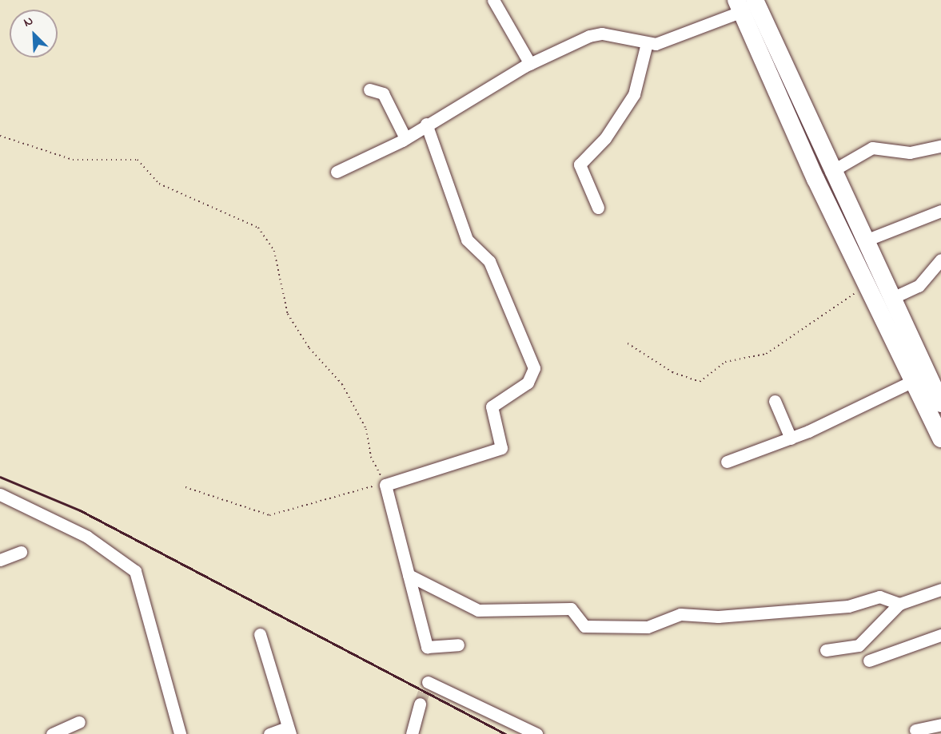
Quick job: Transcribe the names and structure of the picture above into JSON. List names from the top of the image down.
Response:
{
  "north": "top left"
}
